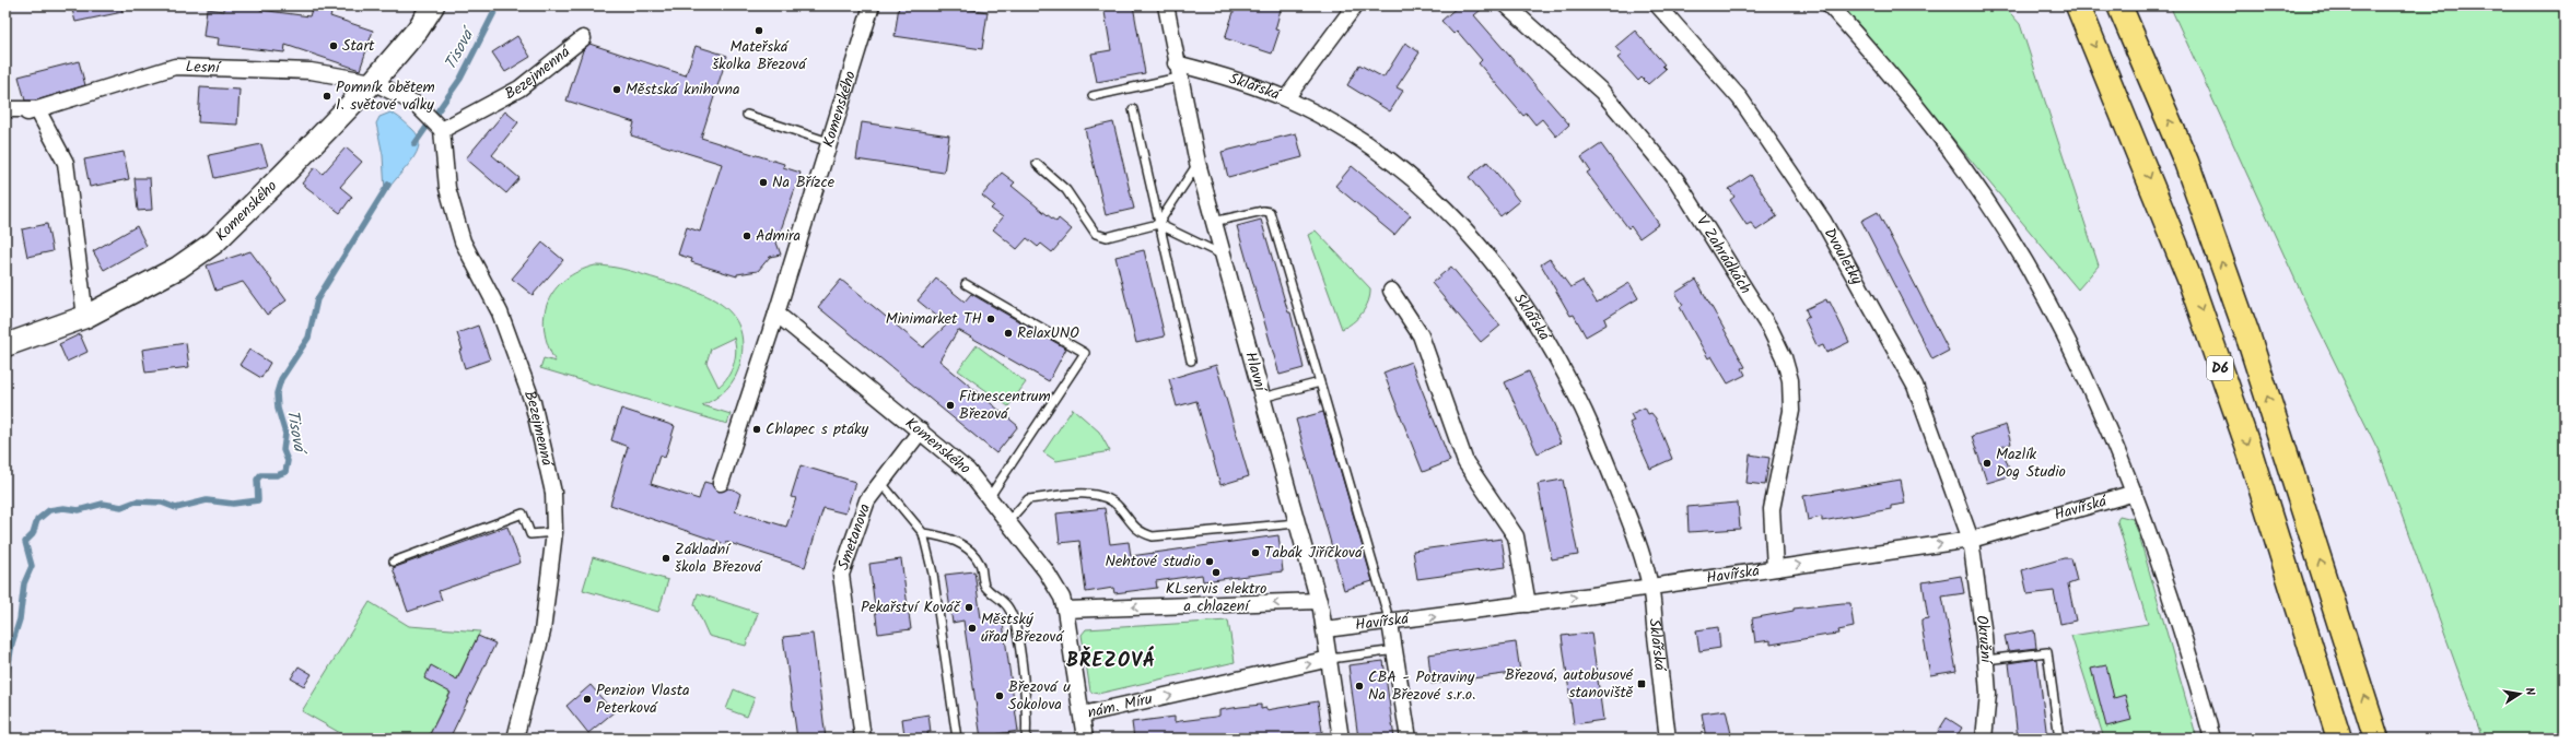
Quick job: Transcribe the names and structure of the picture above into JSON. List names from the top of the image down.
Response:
{
  "streets": {
    "highway": ["D6"],
    "street": [
      "Lesní",
      "Bezejmenná",
      "Sklářská",
      "Komenského",
      "V Zahrádkách",
      "Dvouletky",
      "Hlavní",
      "Havířská",
      "Smetanova",
      "Okružní",
      "nám. Míru"
    ]
  },
  "crossings": [
    ["Lesní", "Komenského"],
    ["Sklářská", "Hlavní"],
    ["Sklářská", "Havířská"],
    ["Komenského", "Smetanova"],
    ["Komenského", "nám. Míru"],
    ["V Zahrádkách", "Havířská"],
    ["Dvouletky", "Havířská"],
    ["Dvouletky", "Okružní"],
    ["Hlavní", "Havířská"],
    ["Hlavní", "nám. Míru"],
    ["Havířská", "Okružní"]
  ],
  "one_way": ["Havířská"],
  "districts": ["BŘEZOVÁ"],
  "water": ["Tisová"],
  "places": {
    "other": [
      "Mateřská školka Březová",
      "Start",
      "Městská knihovna",
      "Pomník obětem 1. světové války",
      "Na Břízce",
      "Admira",
      "Minimarket TH",
      "RelaxUNO",
      "Fitnescentrum Březová",
      "Chlapec s ptáky",
      "Mazlík Dog Studio",
      "Tabák Jiříčková",
      "Základní škola Březová",
      "Nehtové studio",
      "KLservis elektro a chlazení",
      "Pekařství Kováč",
      "Městský úřad Březová",
      "CBA - Potraviny Na Březové s.r.o.",
      "Březová u Sokolova",
      "Penzion Vlasta Peterková"
    ],
    "transit": ["Březová, autobusové stanoviště"]
  },
  "north": "right"
}
